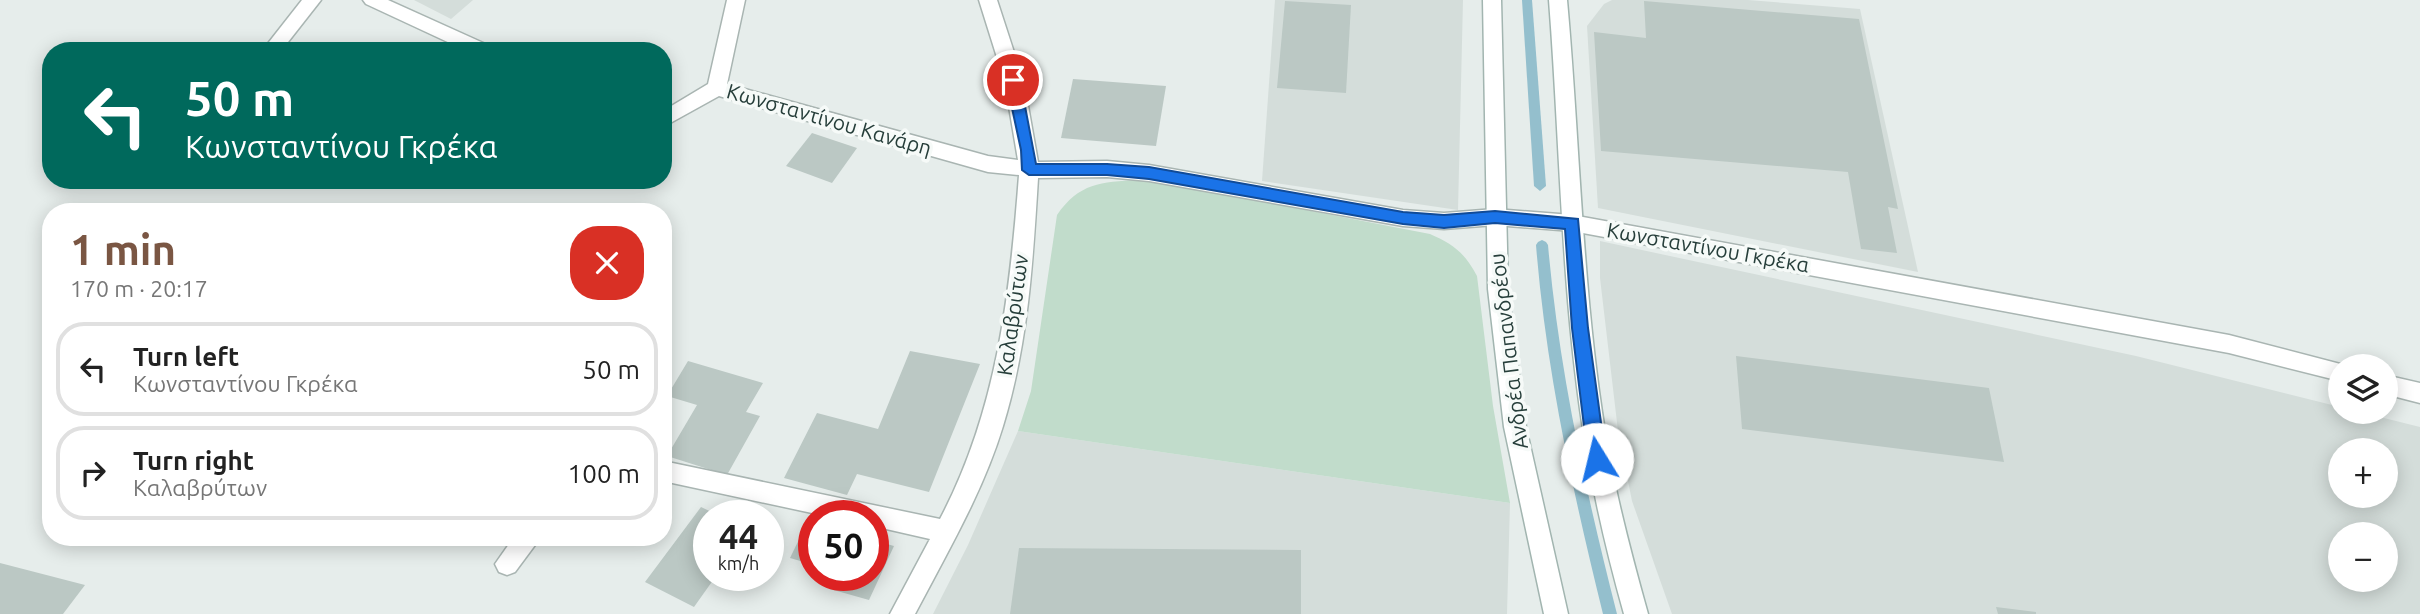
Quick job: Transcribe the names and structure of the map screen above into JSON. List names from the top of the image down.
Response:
{
  "streets": {
    "street": [
      "Κωνσταντίνου Κανάρη",
      "Κωνσταντίνου Γκρέκα",
      "Καλαβρύτων",
      "Ανδρέα Παπανδρέου"
    ]
  },
  "crossings": [
    ["Κωνσταντίνου Κανάρη", "Κωνσταντίνου Γκρέκα"],
    ["Κωνσταντίνου Κανάρη", "Καλαβρύτων"],
    ["Κωνσταντίνου Γκρέκα", "Καλαβρύτων"],
    ["Κωνσταντίνου Γκρέκα", "Ανδρέα Παπανδρέου"]
  ],
  "page": {
    "turn": ["50 m", "Κωνσταντίνου Γκρέκα"],
    "heading": ["1 min", "170 m · 20:17"],
    "list": [
      {
        "name": "Turn left",
        "note": "Κωνσταντίνου Γκρέκα",
        "value": "50 m"
      },
      {
        "name": "Turn right",
        "note": "Καλαβρύτων",
        "value": "100 m"
      }
    ],
    "map_buttons": ["+", "−"],
    "speed": "44 km/h",
    "limit": "50"
  }
}
